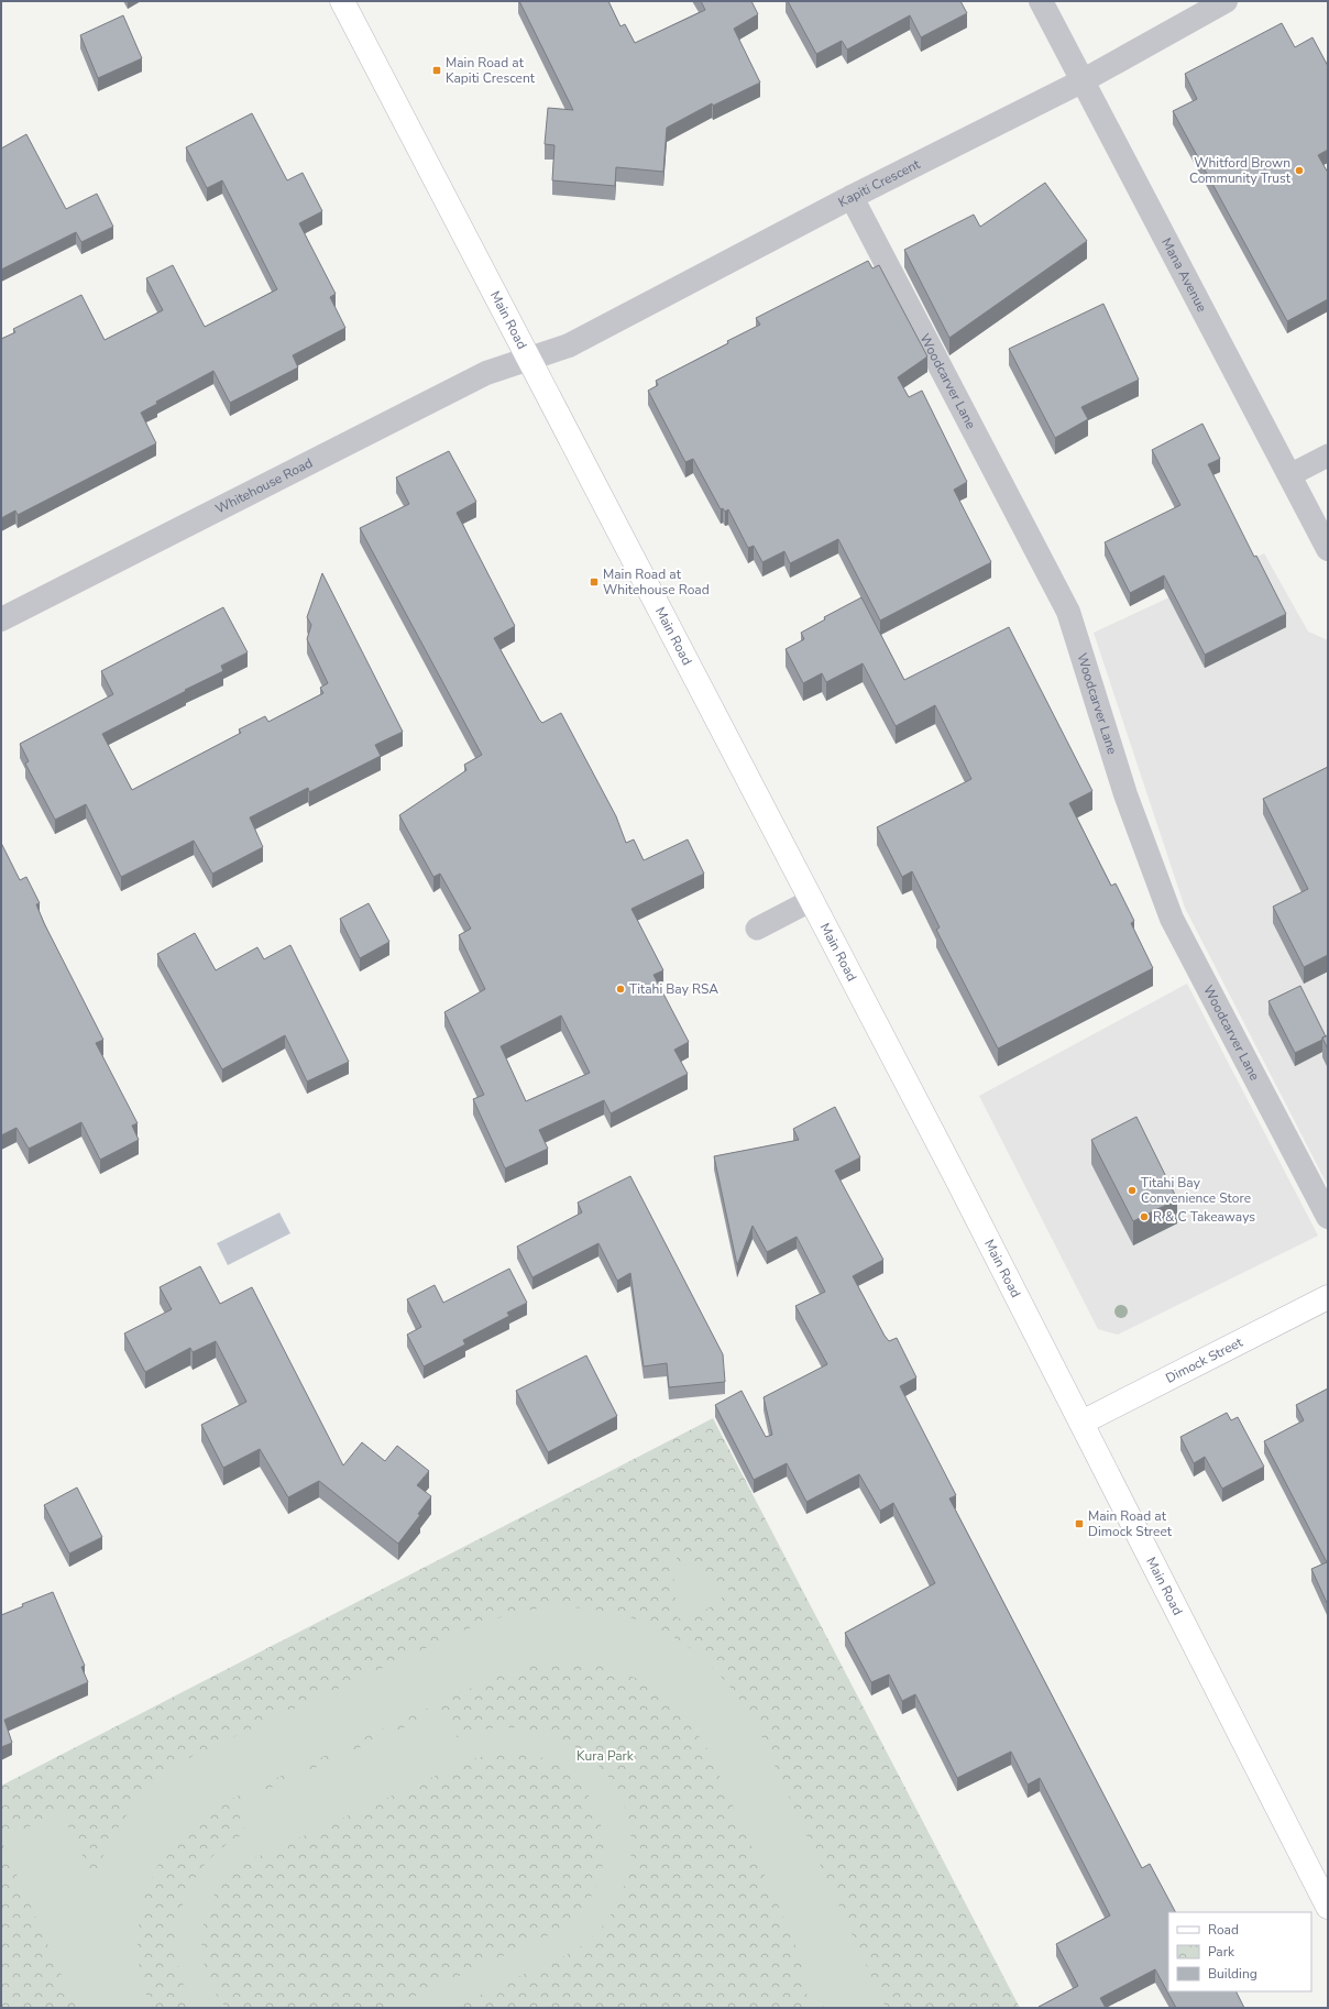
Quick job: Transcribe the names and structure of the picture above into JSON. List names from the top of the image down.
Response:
{
  "streets": {
    "main road": ["Main Road", "Dimock Street"],
    "street": [
      "Kapiti Crescent",
      "Mana Avenue",
      "Woodcarver Lane",
      "Whitehouse Road"
    ]
  },
  "crossings": [
    ["Kapiti Crescent", "Mana Avenue"],
    ["Kapiti Crescent", "Main Road"],
    ["Kapiti Crescent", "Woodcarver Lane"],
    ["Kapiti Crescent", "Whitehouse Road"],
    ["Main Road", "Whitehouse Road"],
    ["Main Road", "Dimock Street"]
  ],
  "parks": ["Kura Park"],
  "places": {
    "transit": ["Main Road at Kapiti Crescent", "Main Road at Whitehouse Road", "Main Road at Dimock Street"],
    "other": [
      "Whitford Brown Community Trust",
      "Titahi Bay RSA",
      "Titahi Bay Convenience Store",
      "R & C Takeaways"
    ]
  },
  "legend": ["Road", "Park", "Building"]
}
